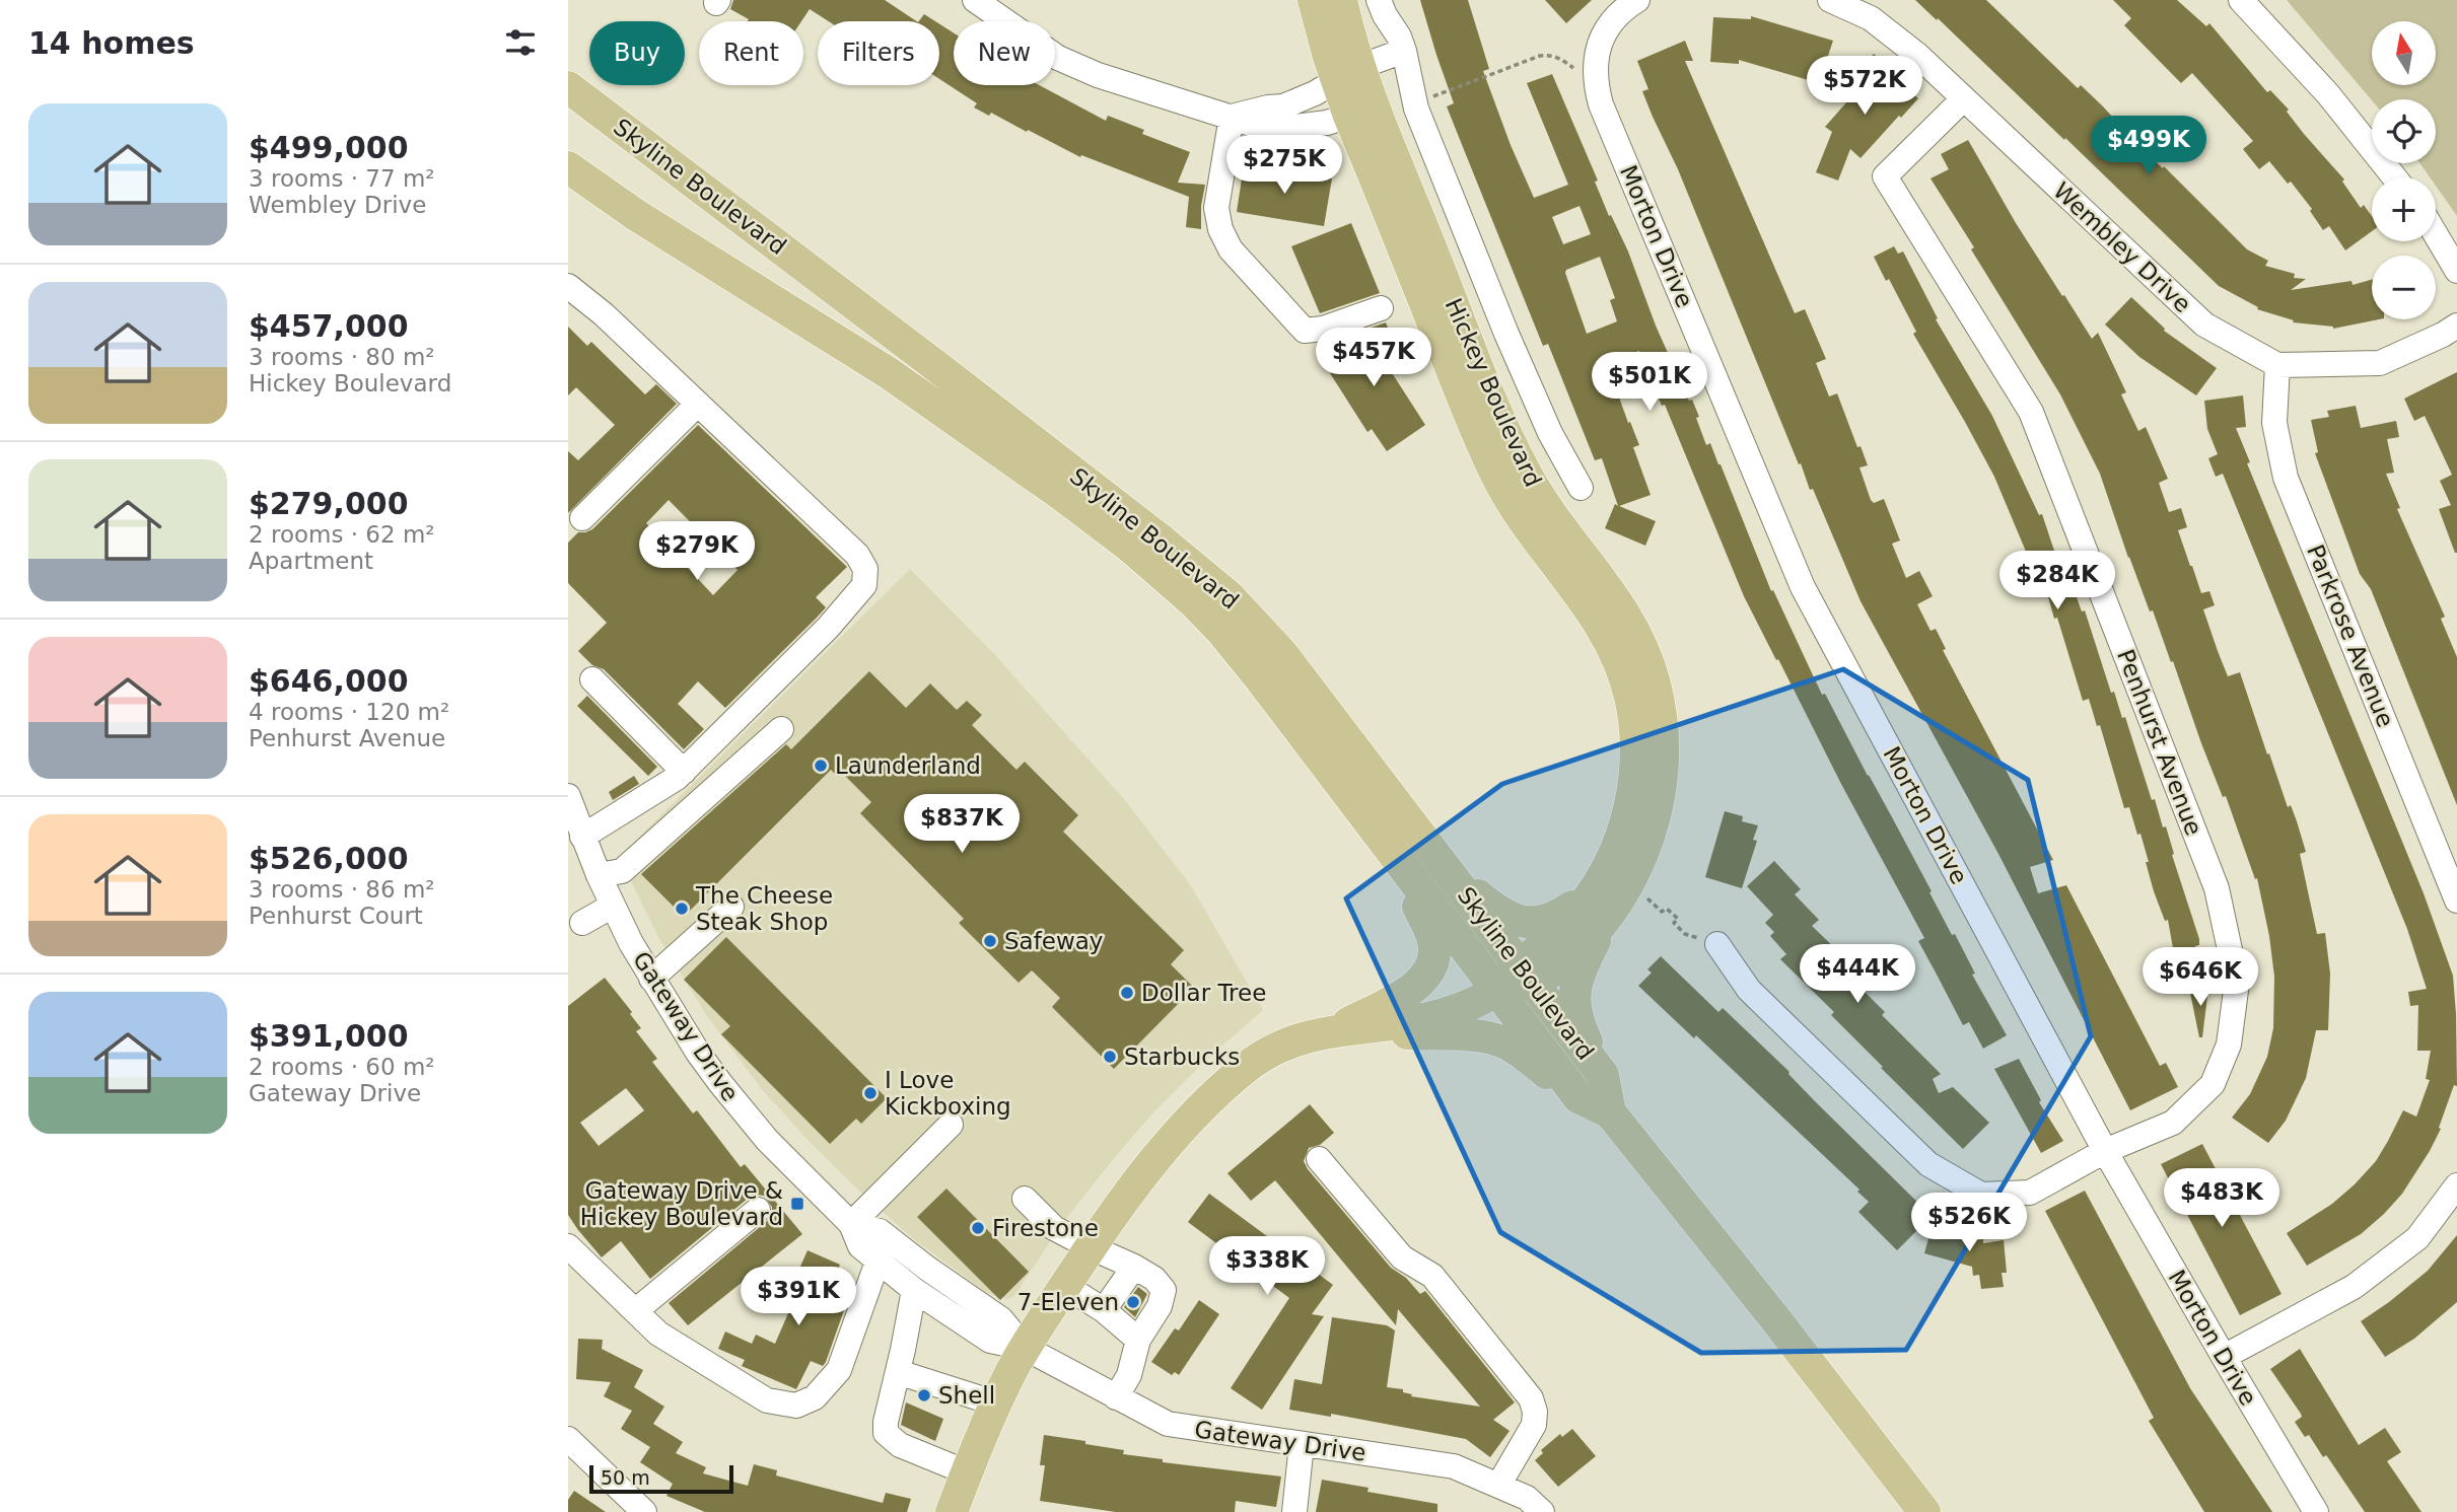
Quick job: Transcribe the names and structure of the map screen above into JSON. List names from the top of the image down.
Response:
{
  "streets": {
    "main road": ["Skyline Boulevard", "Hickey Boulevard"],
    "street": [
      "Morton Drive",
      "Wembley Drive",
      "Parkrose Avenue",
      "Penhurst Avenue",
      "Gateway Drive"
    ]
  },
  "crossings": [
    ["Skyline Boulevard", "Hickey Boulevard"],
    ["Morton Drive", "Penhurst Avenue"],
    ["Wembley Drive", "Parkrose Avenue"],
    ["Wembley Drive", "Penhurst Avenue"],
    ["Hickey Boulevard", "Gateway Drive"]
  ],
  "places": {
    "other": [
      "Launderland",
      "The Cheese Steak Shop",
      "Safeway",
      "Dollar Tree",
      "Starbucks",
      "I Love Kickboxing",
      "Firestone",
      "7-Eleven",
      "Shell"
    ],
    "transit": ["Gateway Drive & Hickey Boulevard"]
  },
  "scale_bar": "50 m",
  "north": "top",
  "page": {
    "heading": "14 homes",
    "map_buttons": ["+", "−"],
    "chip": [
      "Buy",
      "Rent",
      "Filters",
      "New"
    ],
    "price": [
      "$572K",
      "$499K",
      "$275K",
      "$457K",
      "$501K",
      "$279K",
      "$284K",
      "$837K",
      "$444K",
      "$646K",
      "$483K",
      "$526K",
      "$338K",
      "$391K"
    ],
    "list": [
      {
        "name": "$499,000",
        "note": "3 rooms · 77 m² · Wembley Drive"
      },
      {
        "name": "$457,000",
        "note": "3 rooms · 80 m² · Hickey Boulevard"
      },
      {
        "name": "$279,000",
        "note": "2 rooms · 62 m² · Apartment"
      },
      {
        "name": "$646,000",
        "note": "4 rooms · 120 m² · Penhurst Avenue"
      },
      {
        "name": "$526,000",
        "note": "3 rooms · 86 m² · Penhurst Court"
      },
      {
        "name": "$391,000",
        "note": "2 rooms · 60 m² · Gateway Drive"
      }
    ],
    "scale": "50 m"
  }
}
